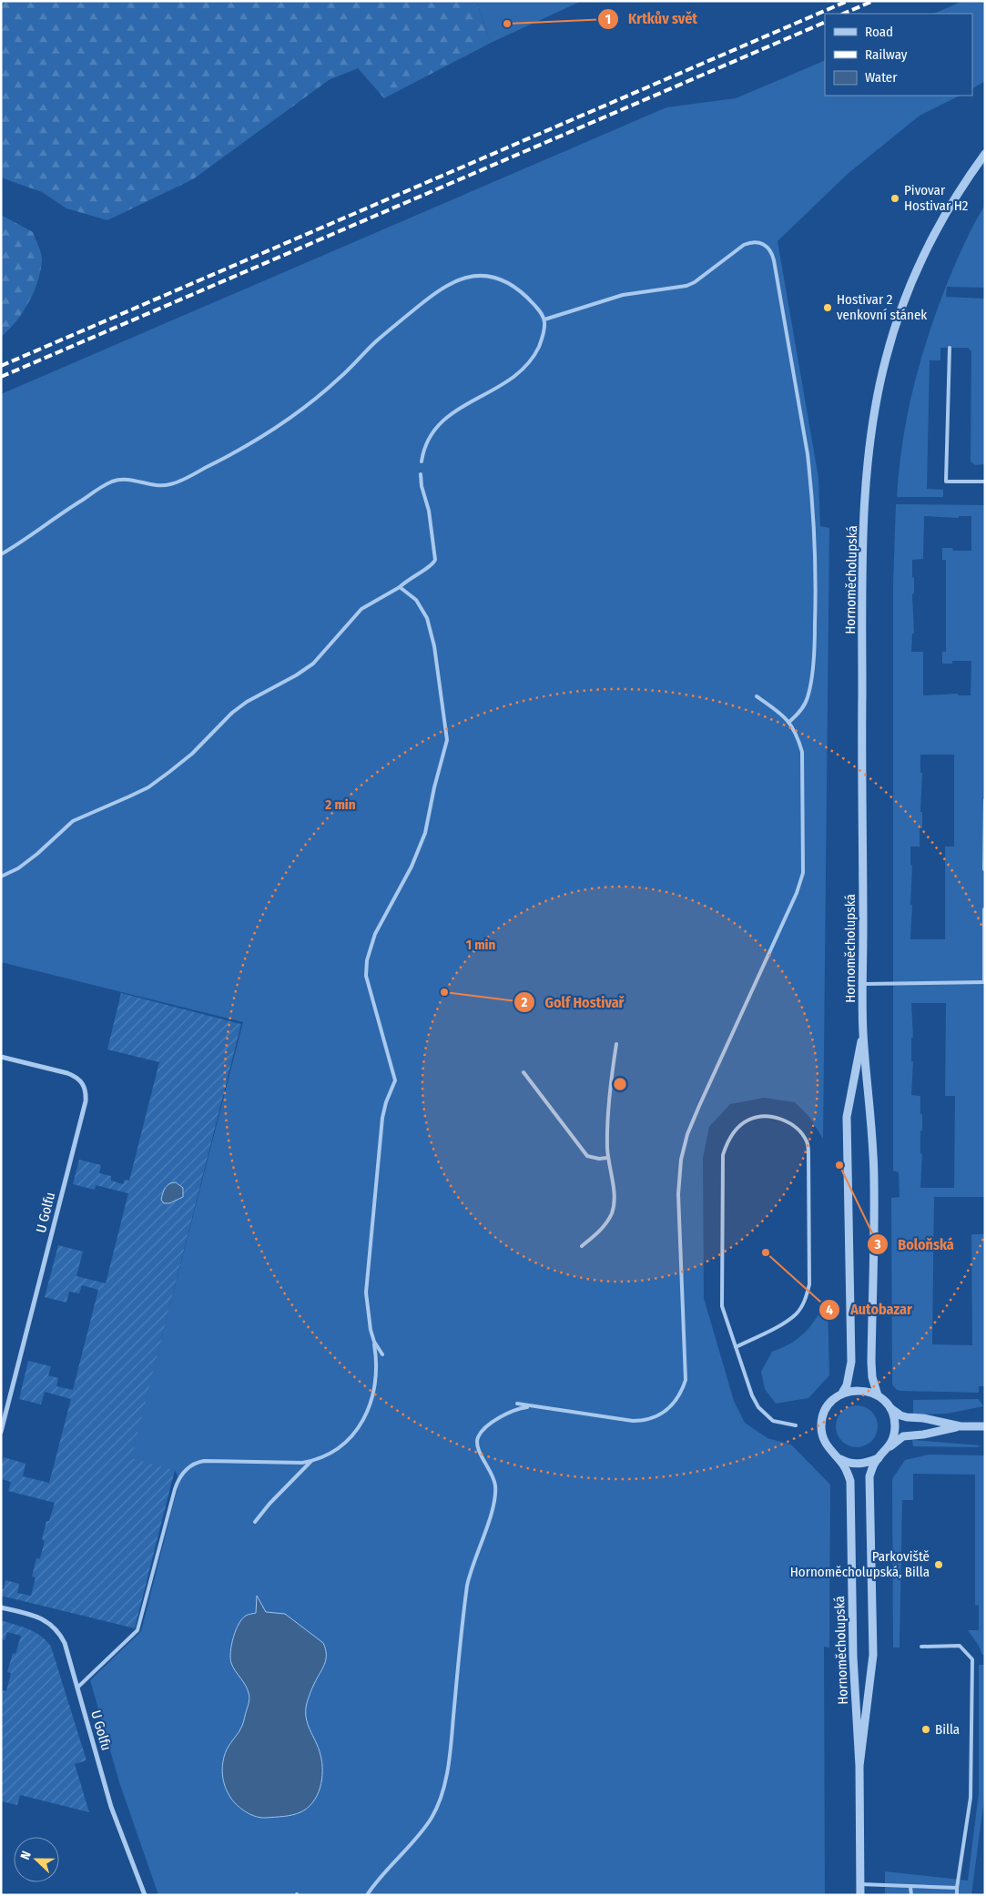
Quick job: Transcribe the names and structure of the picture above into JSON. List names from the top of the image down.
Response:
{
  "streets": {
    "street": ["Hornoměcholupská", "U Golfu"]
  },
  "places": [
    "Krtkův svět",
    "Pivovar Hostivar H2",
    "Hostivar 2 venkovní stánek",
    "Golf Hostivař",
    "Boloňská",
    "Autobazar",
    "Parkoviště Hornoměcholupská, Billa",
    "Billa"
  ],
  "legend": ["Road", "Railway", "Water"],
  "north": "left",
  "rings": ["2 min", "1 min"]
}
